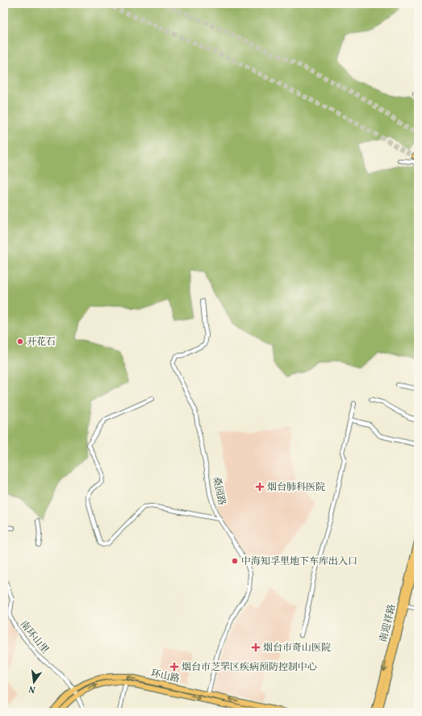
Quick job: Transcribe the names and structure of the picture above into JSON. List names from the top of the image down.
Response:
{
  "streets": {
    "main road": ["南迎祥路", "环山路"],
    "street": ["桑园路", "南环山里"]
  },
  "crossings": [
    ["桑园路", "环山路"],
    ["南环山里", "环山路"]
  ],
  "places": {
    "other": ["开花石", "中海知孚里地下车库出入口"],
    "health": ["烟台肺科医院", "烟台市奇山医院", "烟台市芝罘区疾病预防控制中心"]
  },
  "north": "bottom"
}
